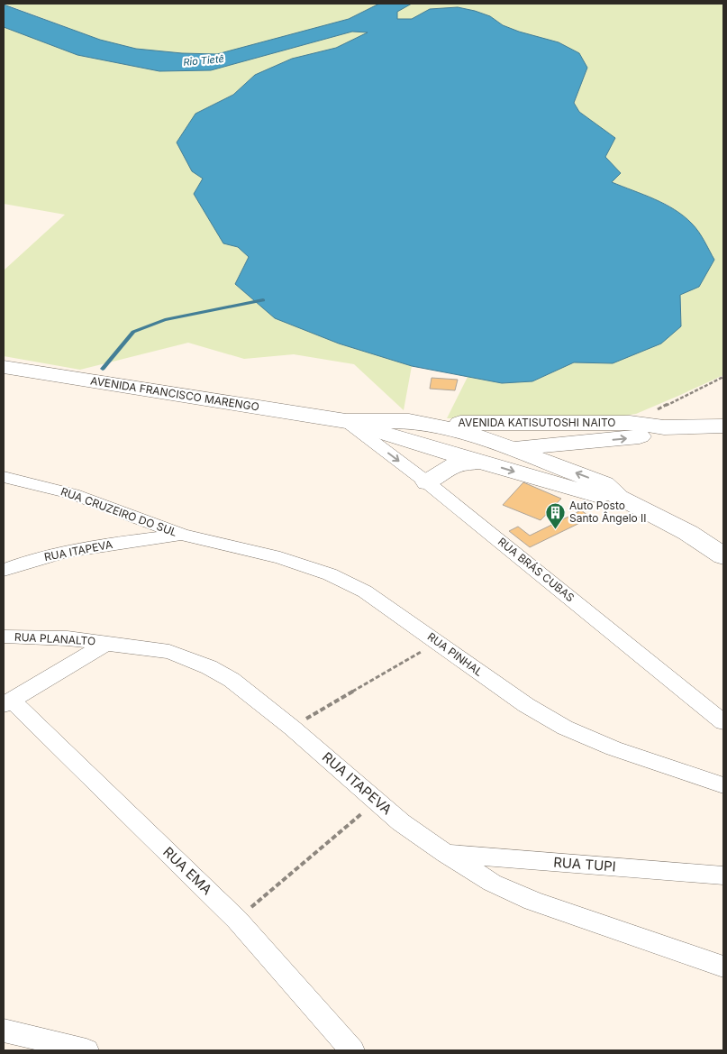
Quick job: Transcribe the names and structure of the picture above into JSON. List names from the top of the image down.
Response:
{
  "streets": {
    "main road": ["AVENIDA FRANCISCO MARENGO", "AVENIDA KATISUTOSHI NAITO"],
    "street": [
      "RUA CRUZEIRO DO SUL",
      "RUA ITAPEVA",
      "RUA BRÁS CUBAS",
      "RUA PLANALTO",
      "RUA PINHAL",
      "RUA TUPI",
      "RUA EMA"
    ]
  },
  "crossings": [
    ["AVENIDA FRANCISCO MARENGO", "AVENIDA KATISUTOSHI NAITO"],
    ["AVENIDA FRANCISCO MARENGO", "RUA BRÁS CUBAS"],
    ["RUA CRUZEIRO DO SUL", "RUA ITAPEVA"],
    ["RUA CRUZEIRO DO SUL", "RUA PINHAL"],
    ["RUA ITAPEVA", "RUA PLANALTO"],
    ["RUA ITAPEVA", "RUA PINHAL"],
    ["RUA ITAPEVA", "RUA TUPI"]
  ],
  "water": ["Rio Tietê"],
  "places": {
    "building": ["Auto Posto Santo Ângelo II"]
  }
}
